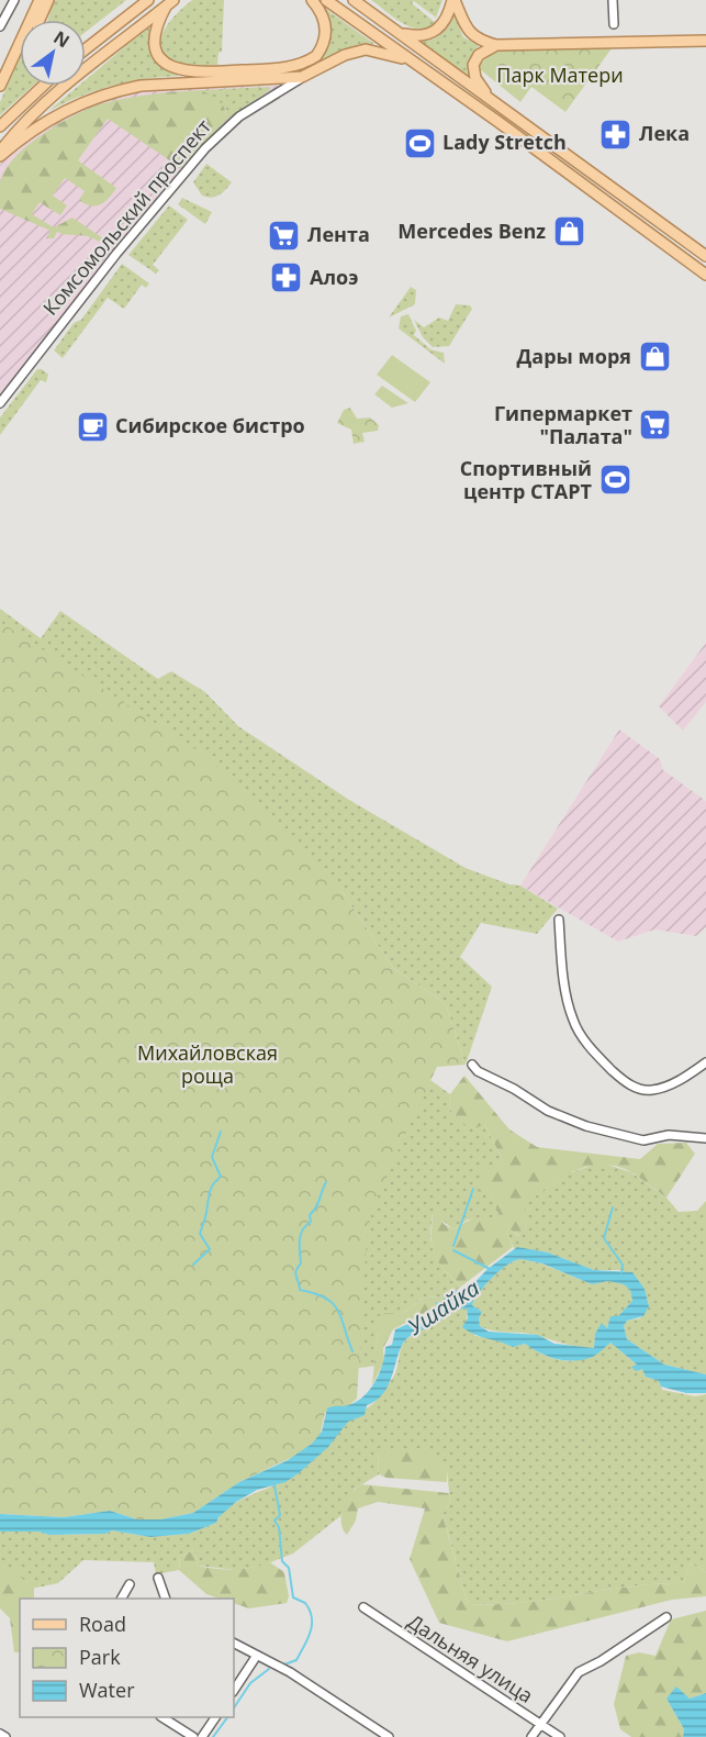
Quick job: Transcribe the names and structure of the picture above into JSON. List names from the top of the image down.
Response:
{
  "streets": {
    "street": ["Комсомольский проспект", "Дальняя улица"]
  },
  "water": ["Ушайка"],
  "parks": ["Парк Матери", "Михайловская роща"],
  "places": {
    "pharmacy": ["Лека", "Алоэ"],
    "sports": ["Lady Stretch", "Спортивный центр СТАРТ"],
    "shop": ["Mercedes Benz", "Дары моря"],
    "supermarket": ["Лента", "Гипермаркет \"Палата\""],
    "cafe": ["Сибирское бистро"]
  },
  "legend": ["Road", "Park", "Water"],
  "north": "top right"
}
